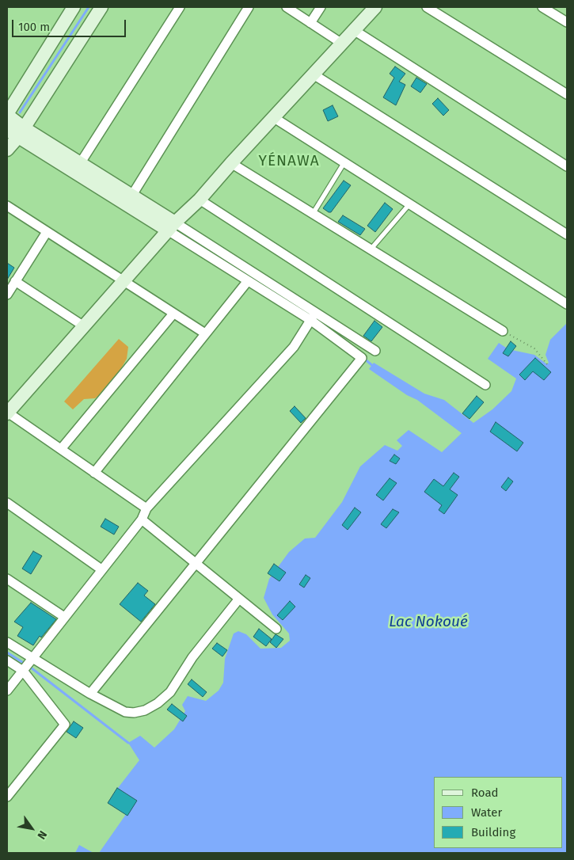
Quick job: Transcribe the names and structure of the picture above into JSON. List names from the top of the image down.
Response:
{
  "districts": ["YÉNAWA"],
  "water": ["Lac Nokoué"],
  "legend": ["Road", "Water", "Building"],
  "scale_bar": "100 m",
  "north": "bottom right"
}
